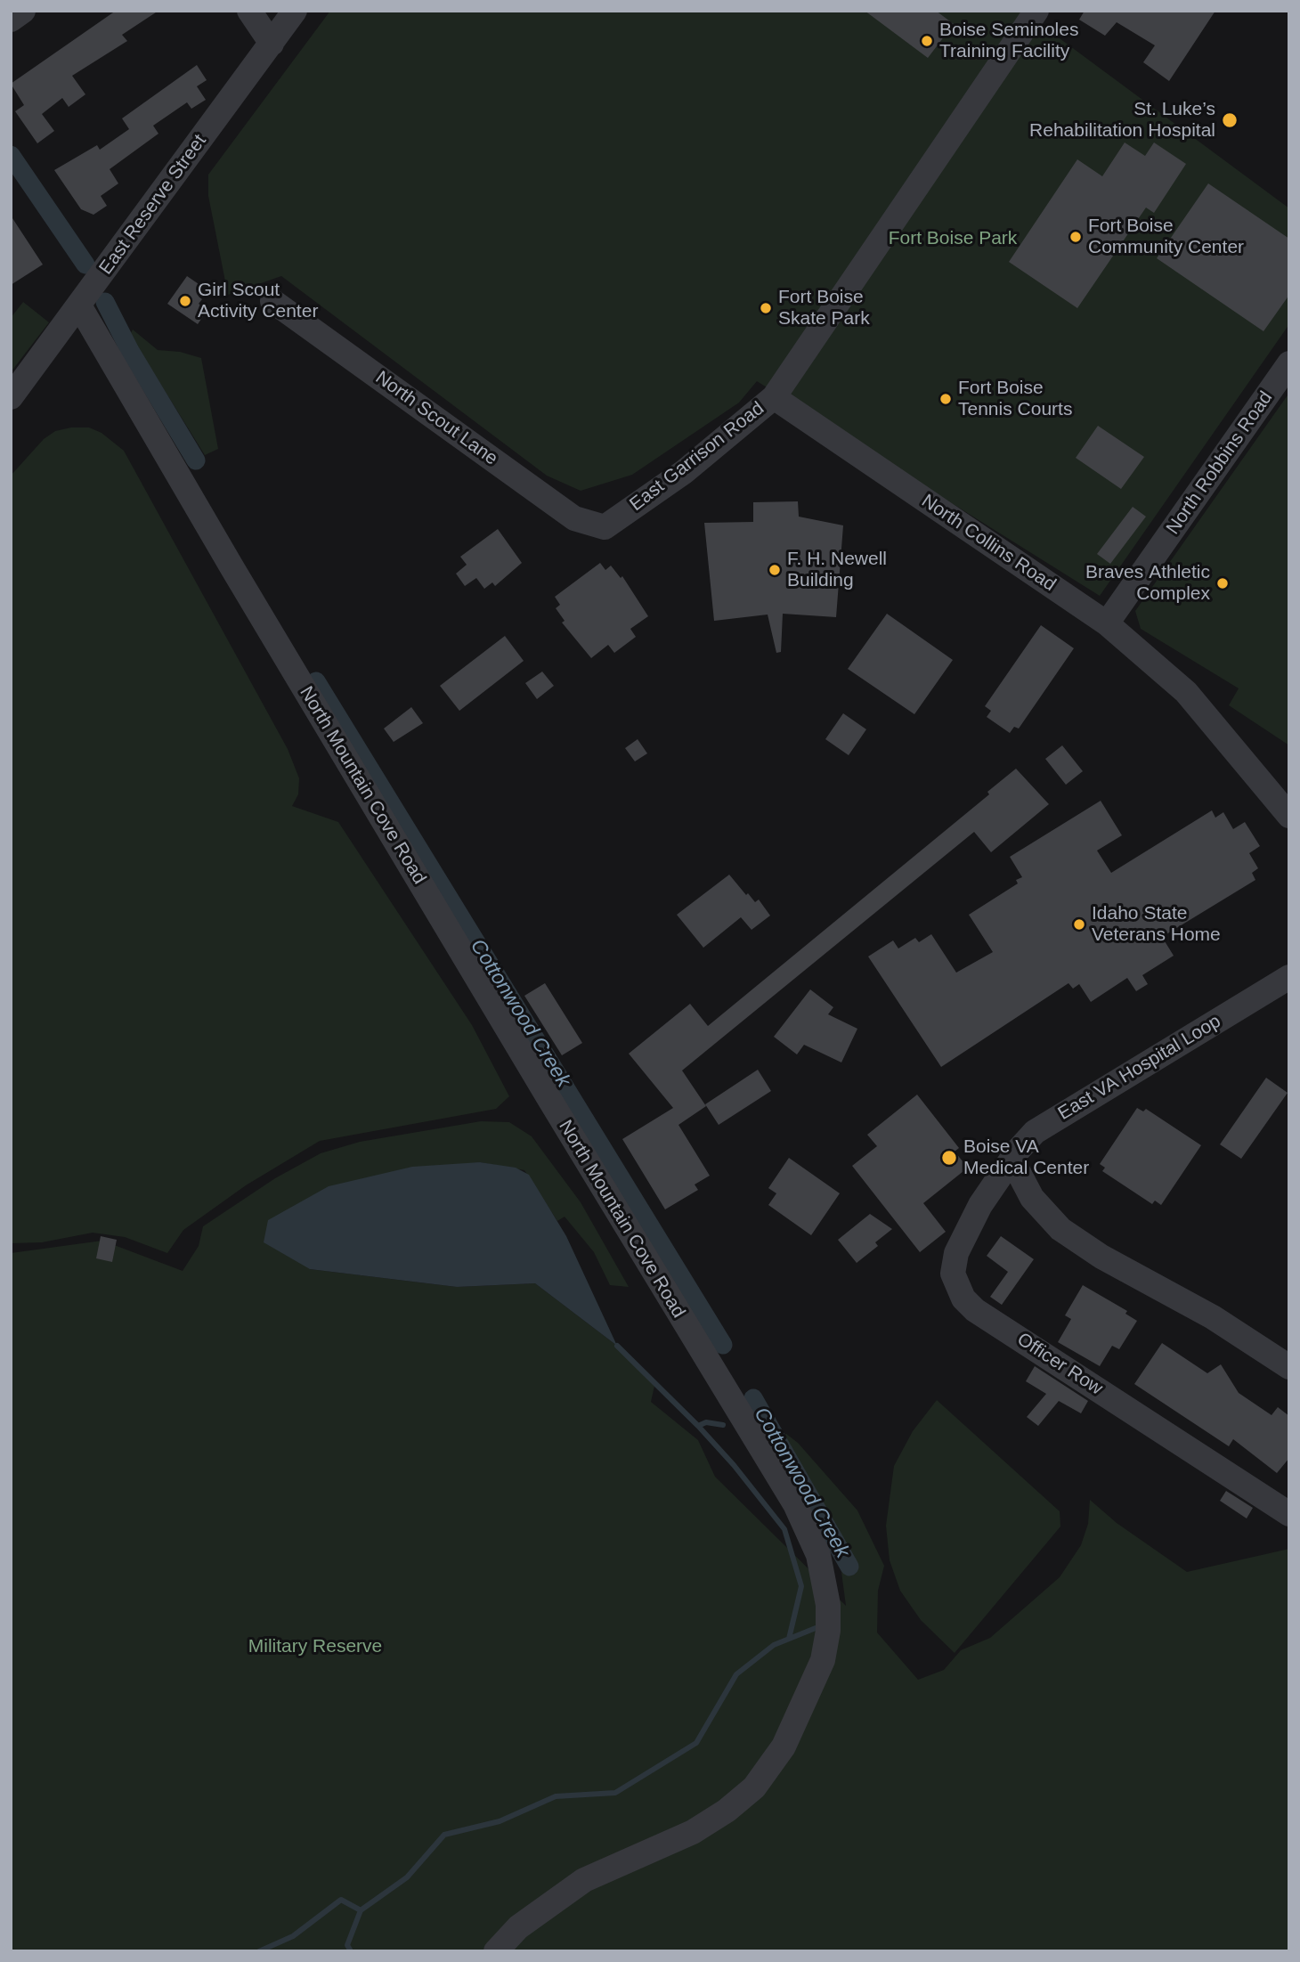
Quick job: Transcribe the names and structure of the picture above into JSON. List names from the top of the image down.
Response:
{
  "streets": {
    "street": [
      "East Reserve Street",
      "North Scout Lane",
      "East Garrison Road",
      "North Robbins Road",
      "North Collins Road",
      "North Mountain Cove Road",
      "East VA Hospital Loop",
      "Officer Row"
    ]
  },
  "crossings": [
    ["East Reserve Street", "North Mountain Cove Road"],
    ["North Scout Lane", "East Garrison Road"],
    ["East Garrison Road", "North Collins Road"],
    ["North Robbins Road", "North Collins Road"],
    ["East VA Hospital Loop", "Officer Row"]
  ],
  "water": ["Cottonwood Creek"],
  "parks": ["Fort Boise Park", "Military Reserve"],
  "places": [
    "Boise Seminoles Training Facility",
    "St. Luke’s Rehabilitation Hospital",
    "Fort Boise Community Center",
    "Girl Scout Activity Center",
    "Fort Boise Skate Park",
    "Fort Boise Tennis Courts",
    "F. H. Newell Building",
    "Braves Athletic Complex",
    "Idaho State Veterans Home",
    "Boise VA Medical Center"
  ]
}
